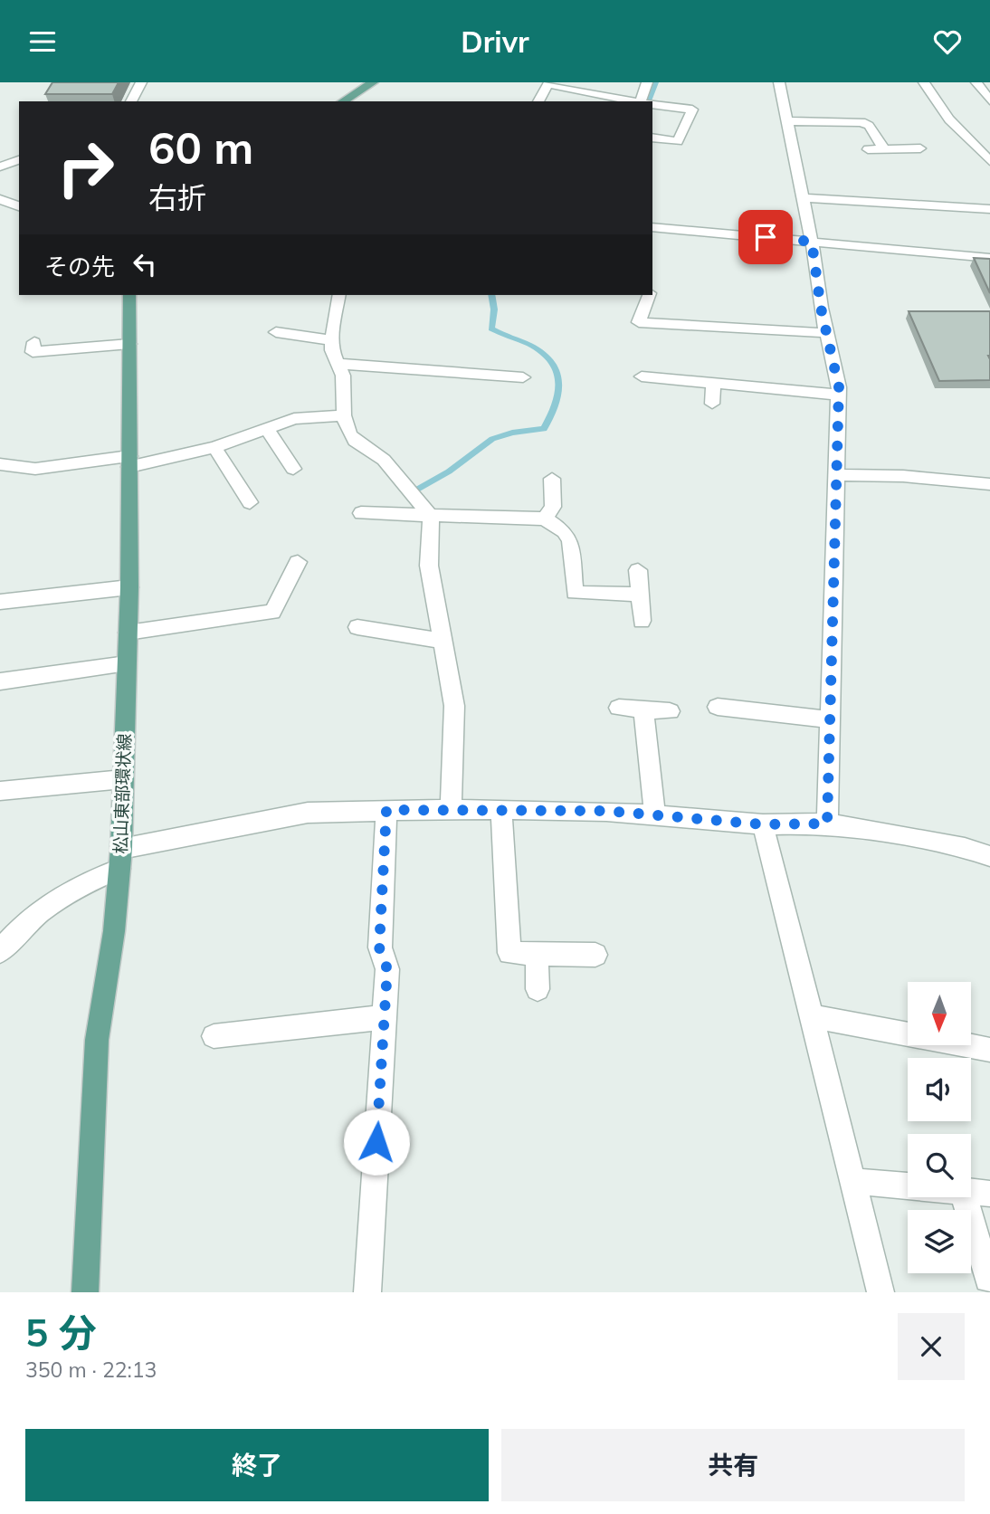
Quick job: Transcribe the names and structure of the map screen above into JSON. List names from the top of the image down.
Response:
{
  "streets": {
    "main road": ["松山東部環状線"]
  },
  "north": "bottom",
  "page": {
    "header": "Drivr",
    "turn": ["60 m", "右折"],
    "then": "その先",
    "heading": ["5 分", "350 m · 22:13"],
    "buttons": ["終了", "共有"]
  }
}
